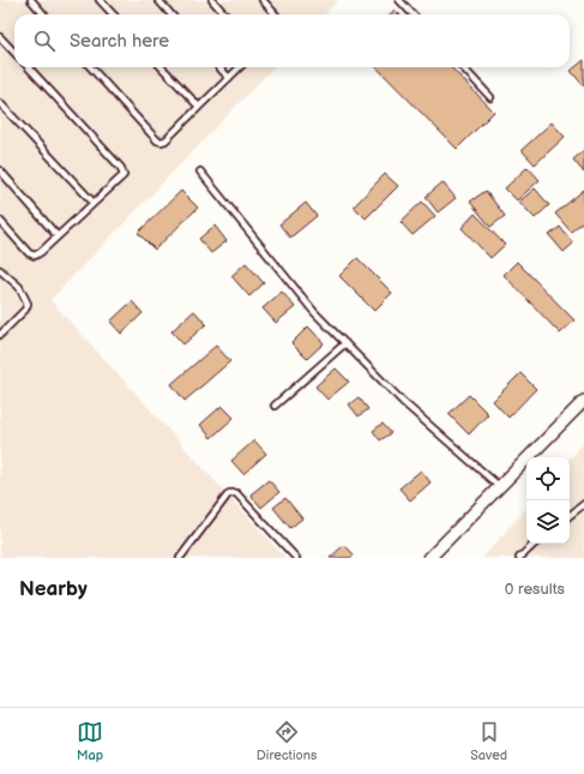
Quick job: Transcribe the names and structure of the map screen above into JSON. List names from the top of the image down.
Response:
{
  "page": {
    "search": "Search here",
    "heading": ["Nearby", "0 results"],
    "nav": ["Map", "Directions", "Saved"]
  }
}
